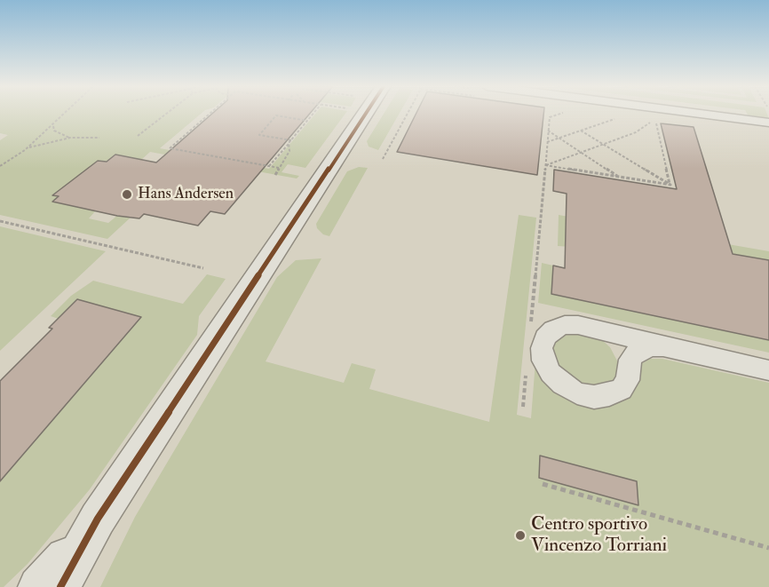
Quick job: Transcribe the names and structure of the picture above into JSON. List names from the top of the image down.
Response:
{
  "places": ["Hans Andersen", "Centro sportivo Vincenzo Torriani"]
}
